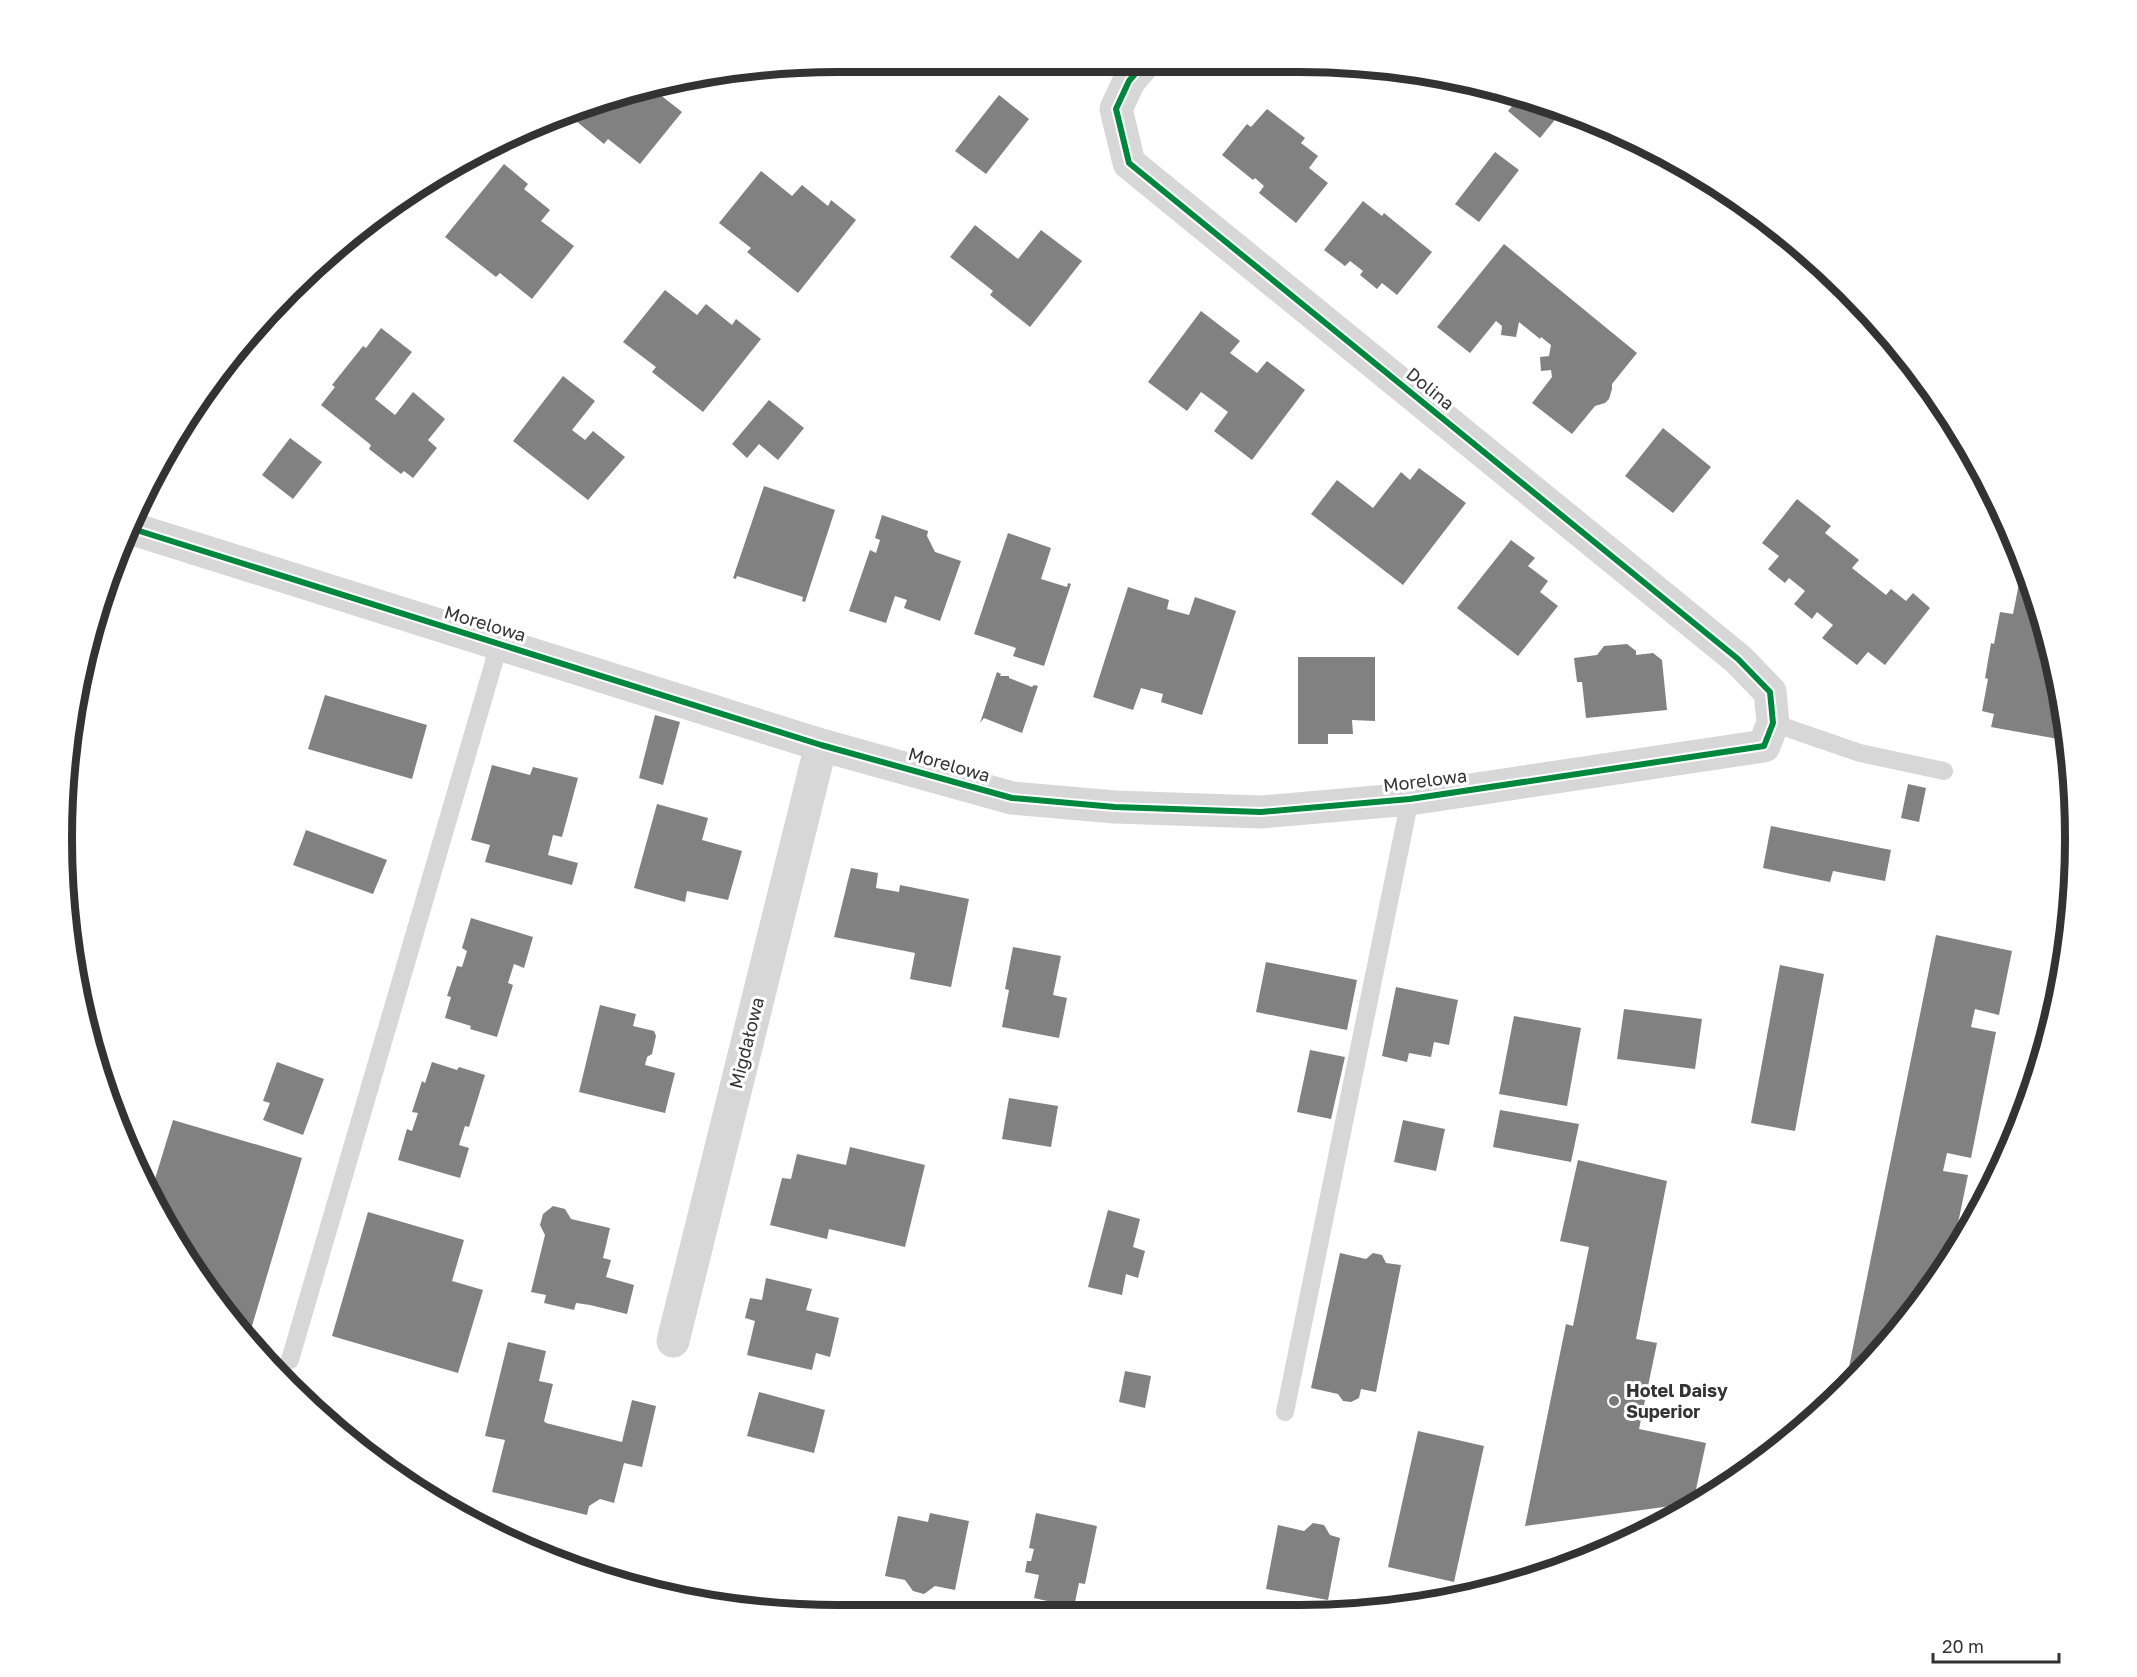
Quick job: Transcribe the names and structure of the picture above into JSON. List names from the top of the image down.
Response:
{
  "streets": {
    "street": ["Dolina", "Morelowa", "Migdałowa"]
  },
  "crossings": [
    ["Dolina", "Morelowa"],
    ["Morelowa", "Migdałowa"]
  ],
  "places": ["Hotel Daisy Superior"],
  "scale_bar": "20 m"
}
